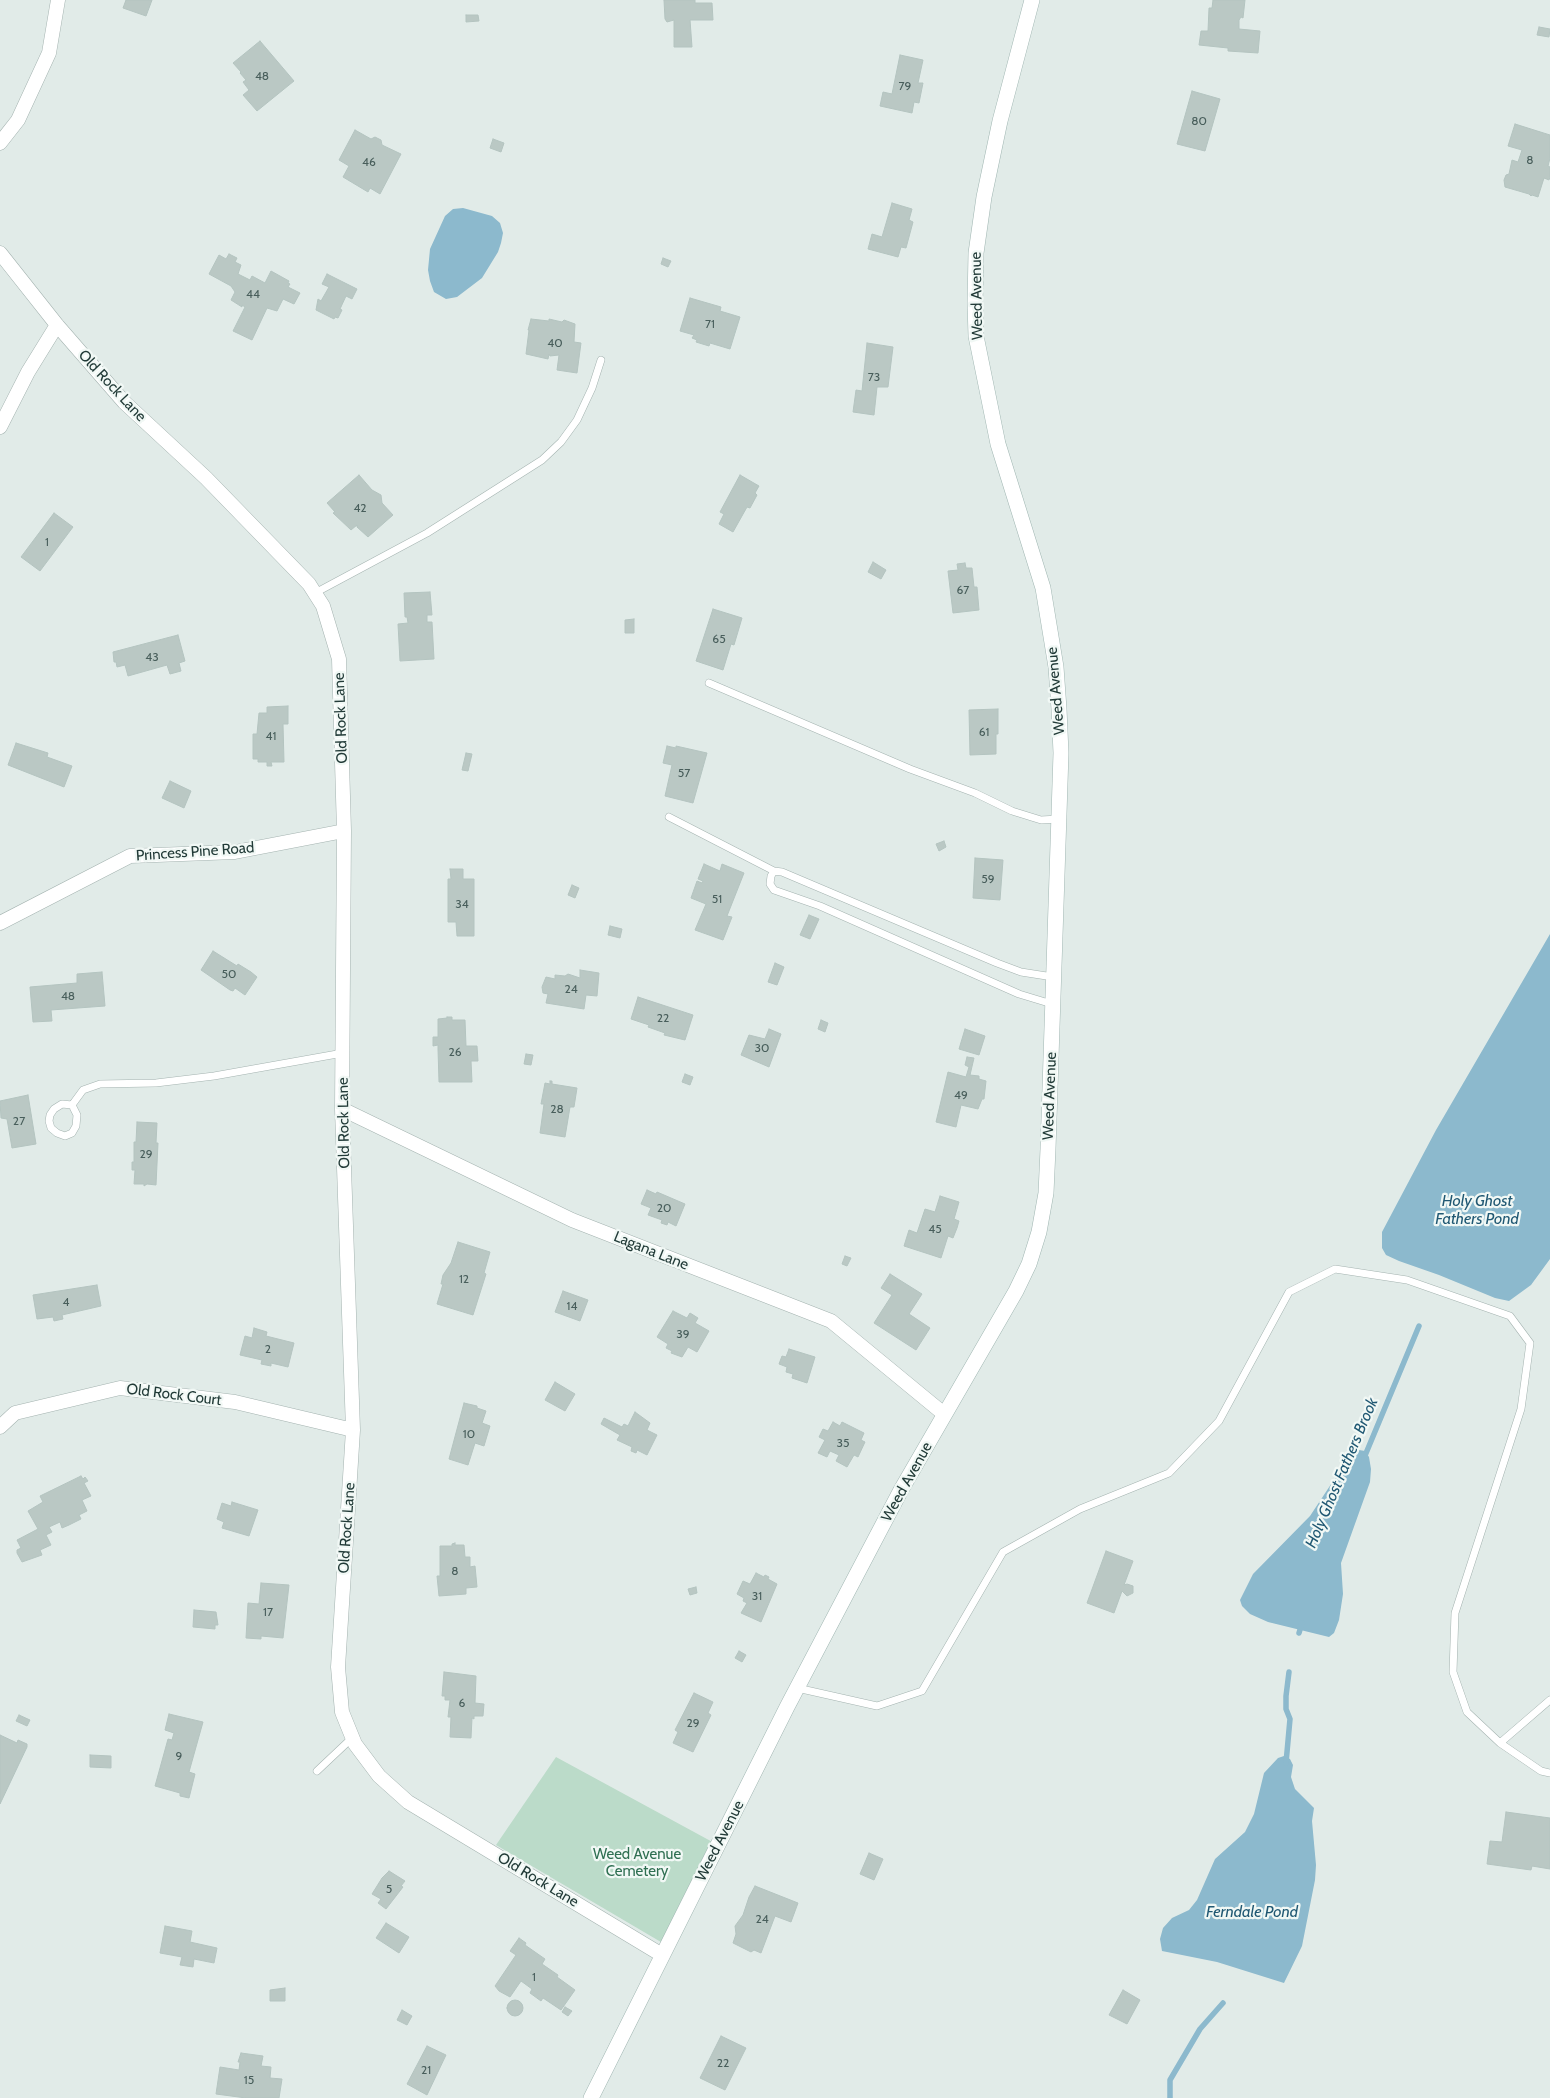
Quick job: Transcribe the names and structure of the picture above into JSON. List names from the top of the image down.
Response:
{
  "streets": {
    "main road": ["Weed Avenue"],
    "street": [
      "Old Rock Lane",
      "Princess Pine Road",
      "Lagana Lane",
      "Old Rock Court"
    ]
  },
  "crossings": [
    ["Weed Avenue", "Old Rock Lane"],
    ["Weed Avenue", "Lagana Lane"],
    ["Old Rock Lane", "Princess Pine Road"],
    ["Old Rock Lane", "Lagana Lane"],
    ["Old Rock Lane", "Old Rock Court"]
  ],
  "water": ["Holy Ghost Fathers Pond", "Holy Ghost Fathers Brook", "Ferndale Pond"],
  "parks": ["Weed Avenue Cemetery"],
  "house_numbers": [
    "48",
    "79",
    "80",
    "8",
    "46",
    "44",
    "71",
    "40",
    "73",
    "42",
    "1",
    "67",
    "65",
    "43",
    "61",
    "41",
    "57",
    "59",
    "51",
    "34",
    "50",
    "24",
    "48",
    "22",
    "30",
    "26",
    "49",
    "28",
    "27",
    "29",
    "20",
    "45",
    "12",
    "4",
    "14",
    "39",
    "2",
    "10",
    "35",
    "8",
    "31",
    "17",
    "6",
    "29",
    "9",
    "5",
    "24",
    "1",
    "22",
    "21",
    "15"
  ]
}
